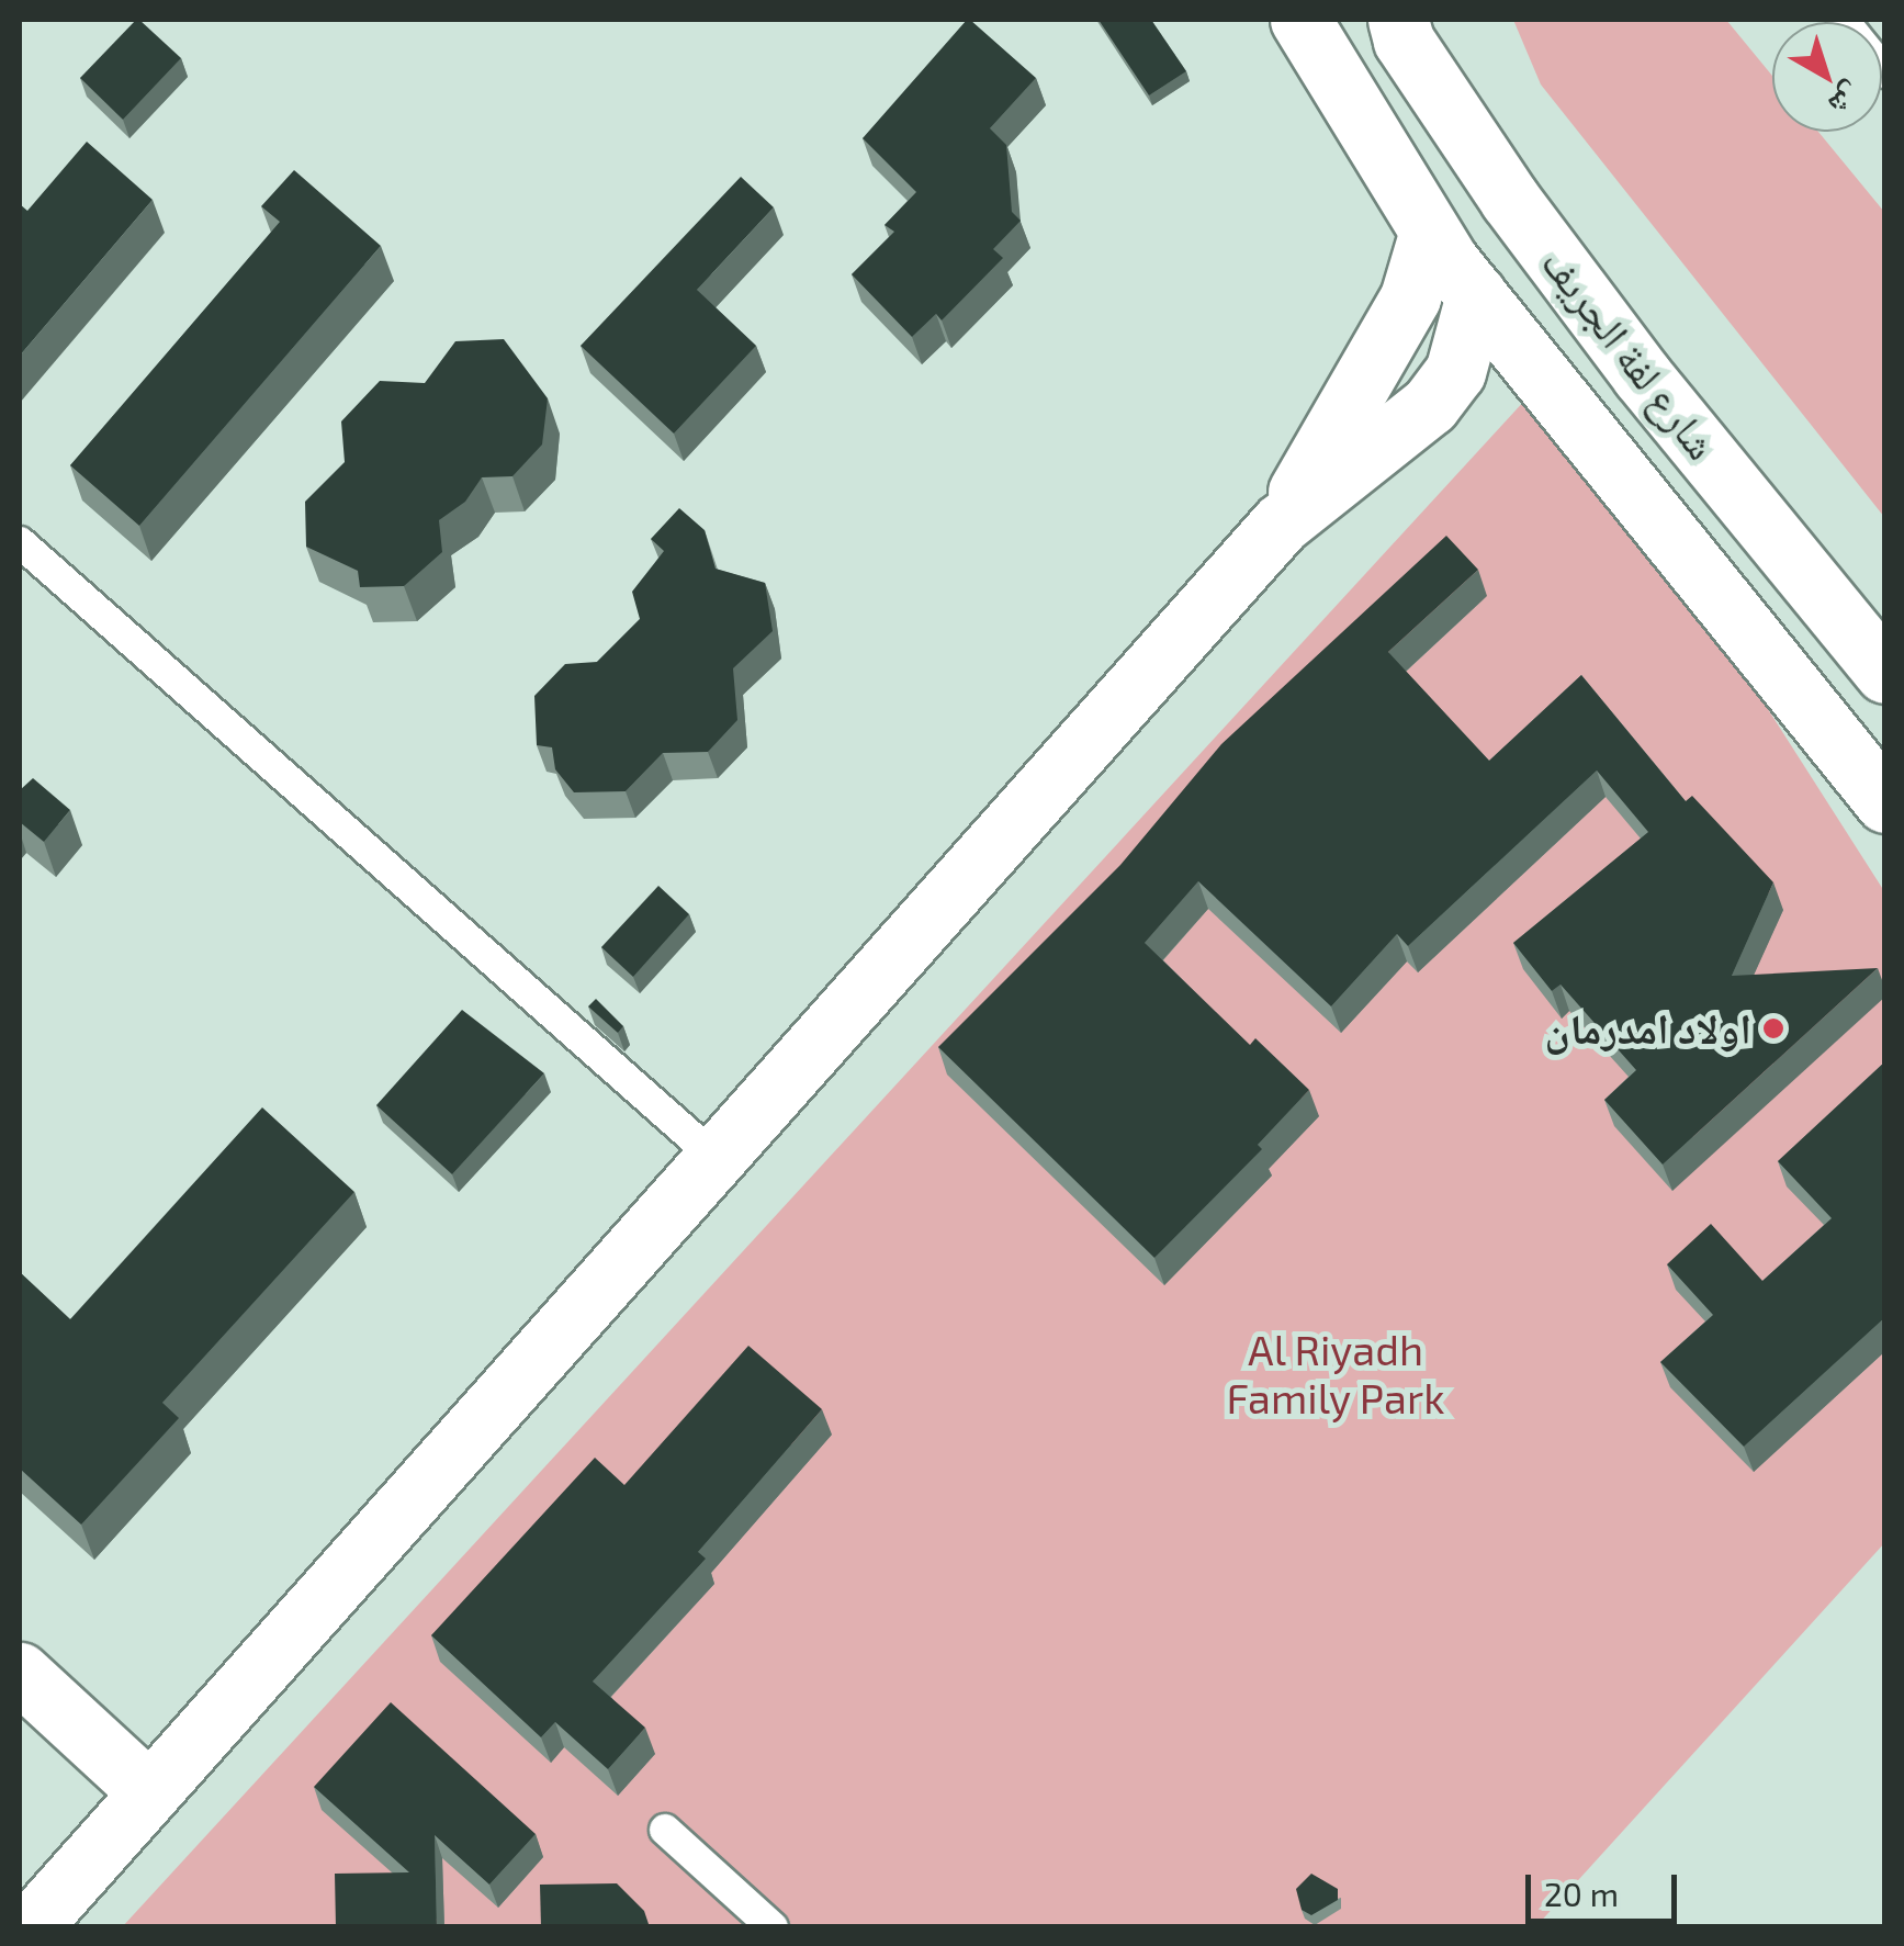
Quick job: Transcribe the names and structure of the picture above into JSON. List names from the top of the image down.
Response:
{
  "streets": {
    "street": ["شارع لفة الجريف"]
  },
  "parks": ["Al Riyadh Family Park"],
  "places": ["اولاد امدرمان"],
  "scale_bar": "20 m",
  "north": "bottom right"
}
